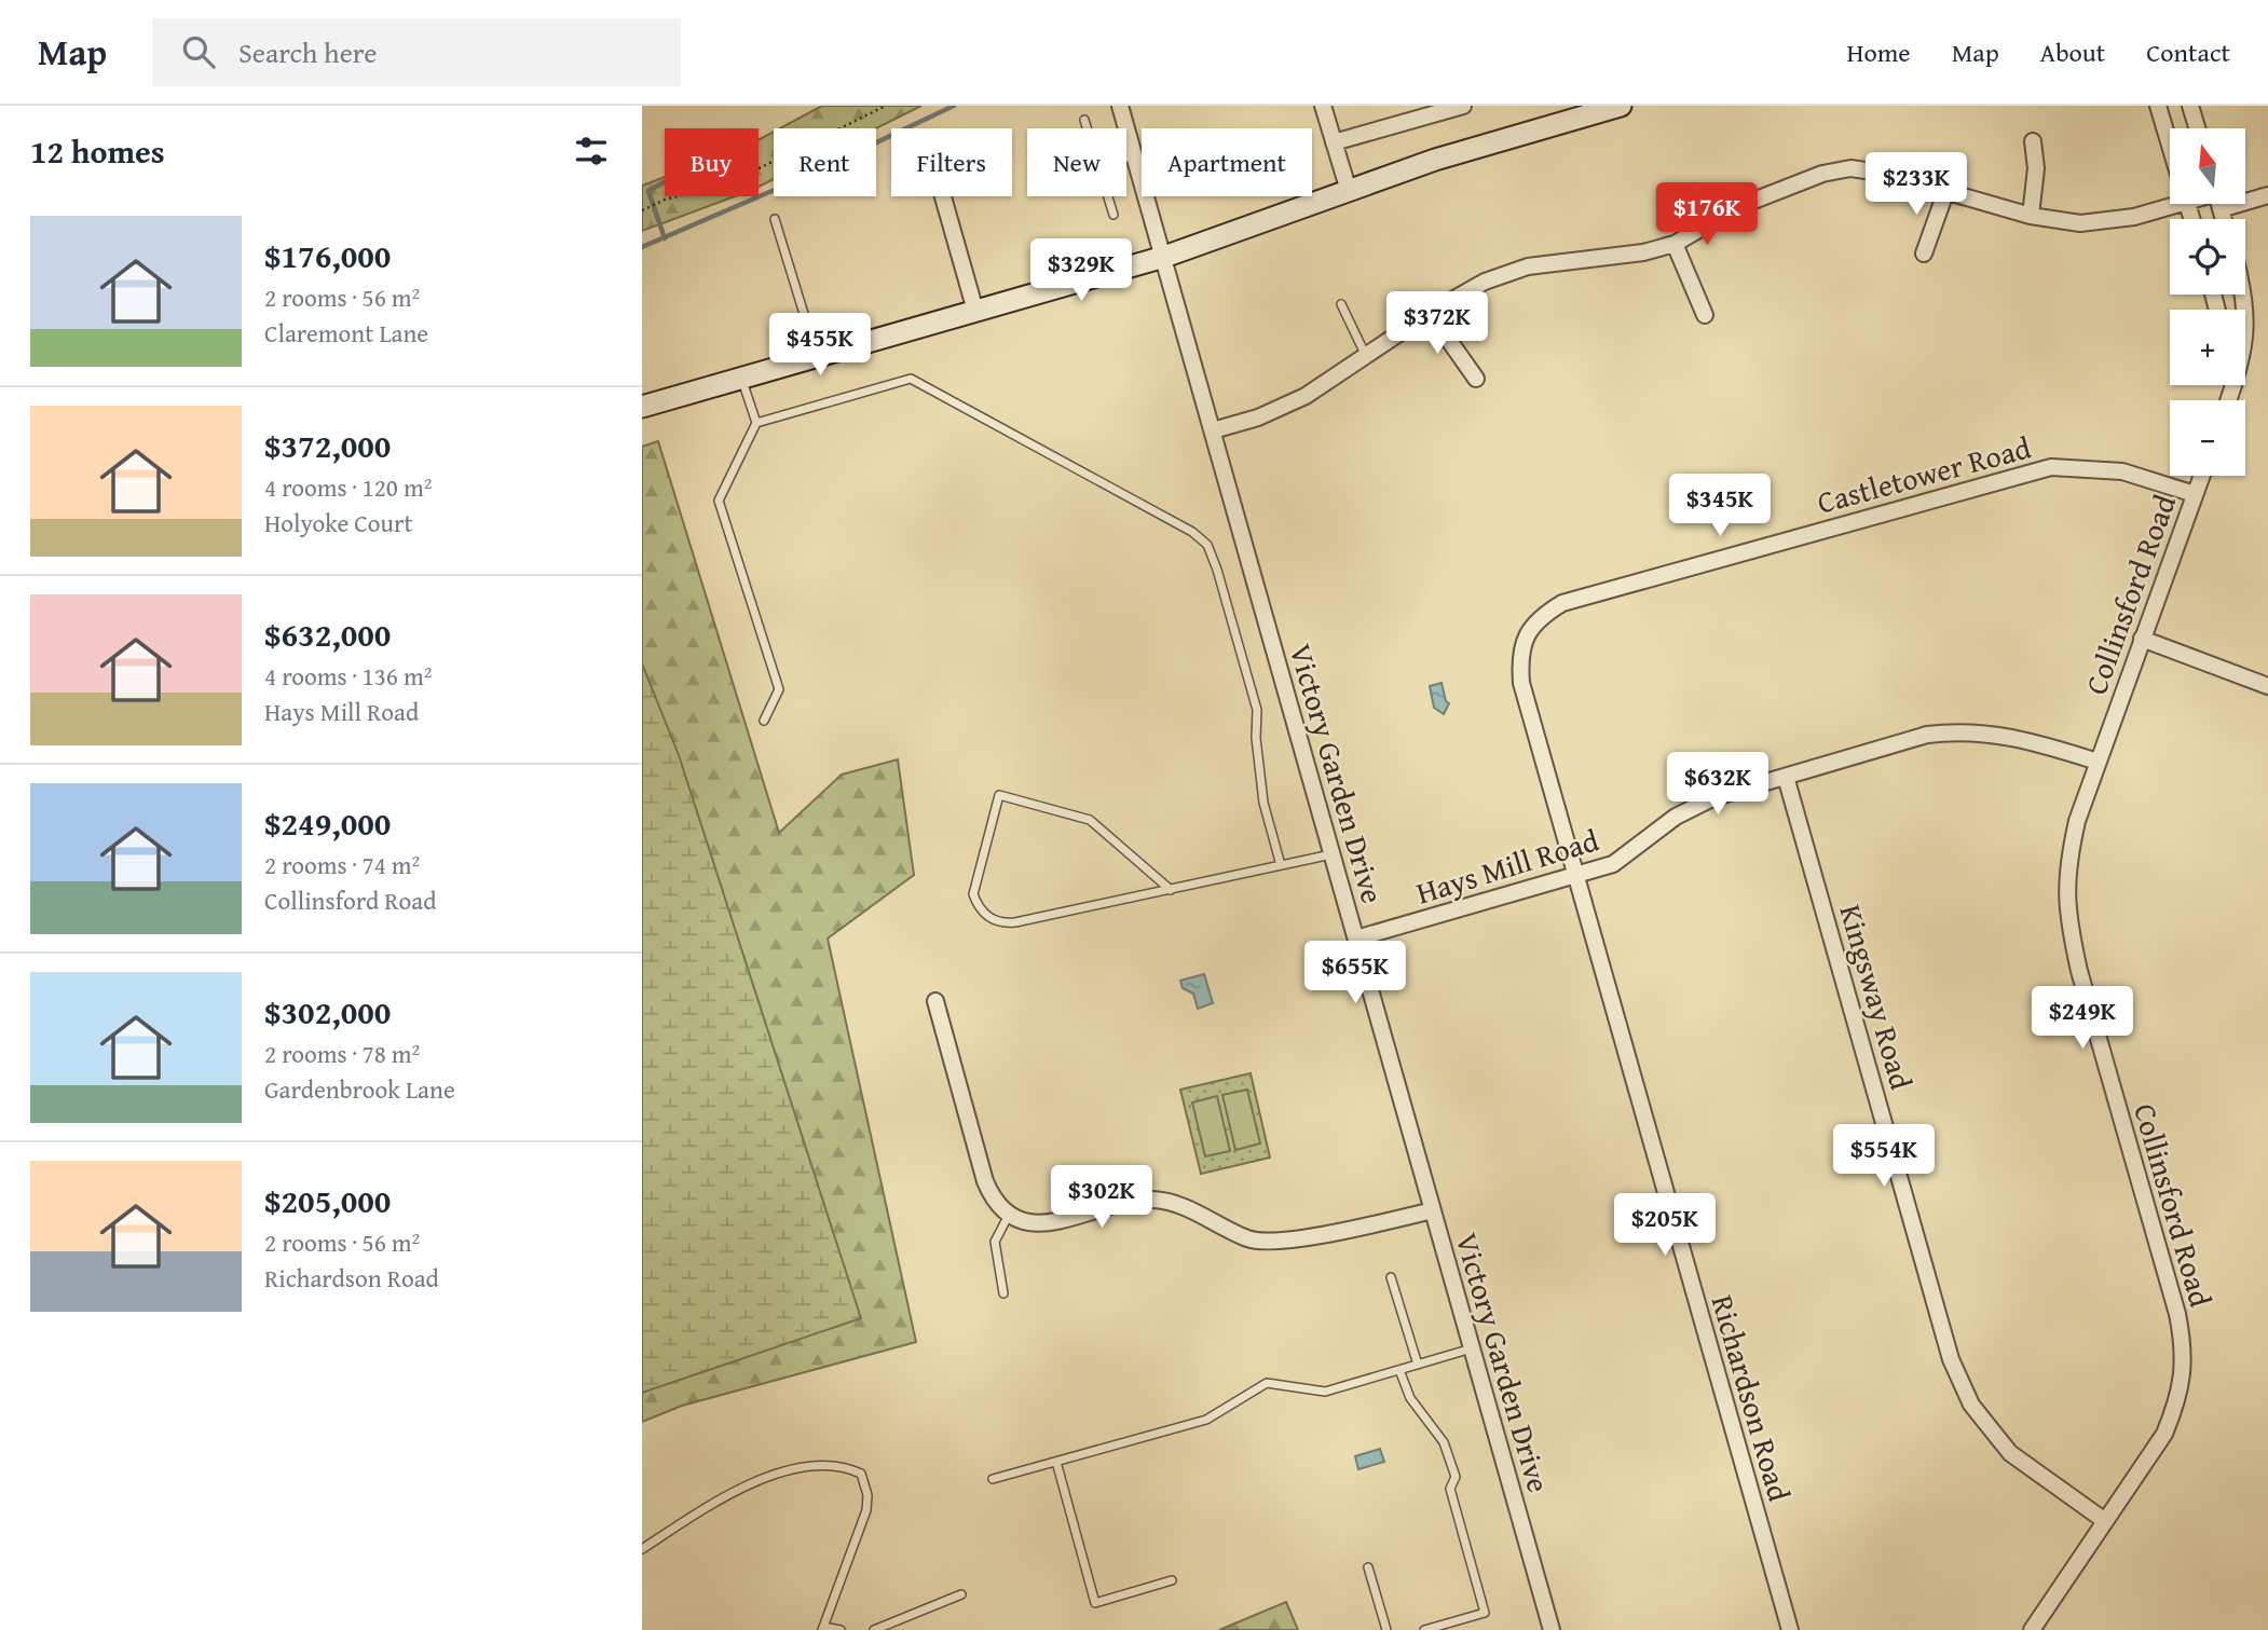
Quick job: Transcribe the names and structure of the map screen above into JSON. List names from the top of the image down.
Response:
{
  "streets": {
    "street": [
      "Castletower Road",
      "Collinsford Road",
      "Victory Garden Drive",
      "Hays Mill Road",
      "Kingsway Road",
      "Richardson Road"
    ]
  },
  "crossings": [
    ["Castletower Road", "Collinsford Road"],
    ["Castletower Road", "Hays Mill Road"],
    ["Castletower Road", "Richardson Road"],
    ["Collinsford Road", "Hays Mill Road"],
    ["Collinsford Road", "Kingsway Road"],
    ["Victory Garden Drive", "Hays Mill Road"],
    ["Hays Mill Road", "Kingsway Road"],
    ["Hays Mill Road", "Richardson Road"]
  ],
  "north": "top",
  "page": {
    "header": "Map",
    "search": "Search here",
    "nav": [
      "Home",
      "Map",
      "About",
      "Contact"
    ],
    "heading": "12 homes",
    "map_buttons": ["+", "−"],
    "chip": [
      "Buy",
      "Rent",
      "Filters",
      "New",
      "Apartment"
    ],
    "price": [
      "$233K",
      "$176K",
      "$329K",
      "$372K",
      "$455K",
      "$345K",
      "$632K",
      "$655K",
      "$249K",
      "$554K",
      "$302K",
      "$205K"
    ],
    "list": [
      {
        "name": "$176,000",
        "note": "2 rooms · 56 m² · Claremont Lane"
      },
      {
        "name": "$372,000",
        "note": "4 rooms · 120 m² · Holyoke Court"
      },
      {
        "name": "$632,000",
        "note": "4 rooms · 136 m² · Hays Mill Road"
      },
      {
        "name": "$249,000",
        "note": "2 rooms · 74 m² · Collinsford Road"
      },
      {
        "name": "$302,000",
        "note": "2 rooms · 78 m² · Gardenbrook Lane"
      },
      {
        "name": "$205,000",
        "note": "2 rooms · 56 m² · Richardson Road"
      }
    ]
  }
}
